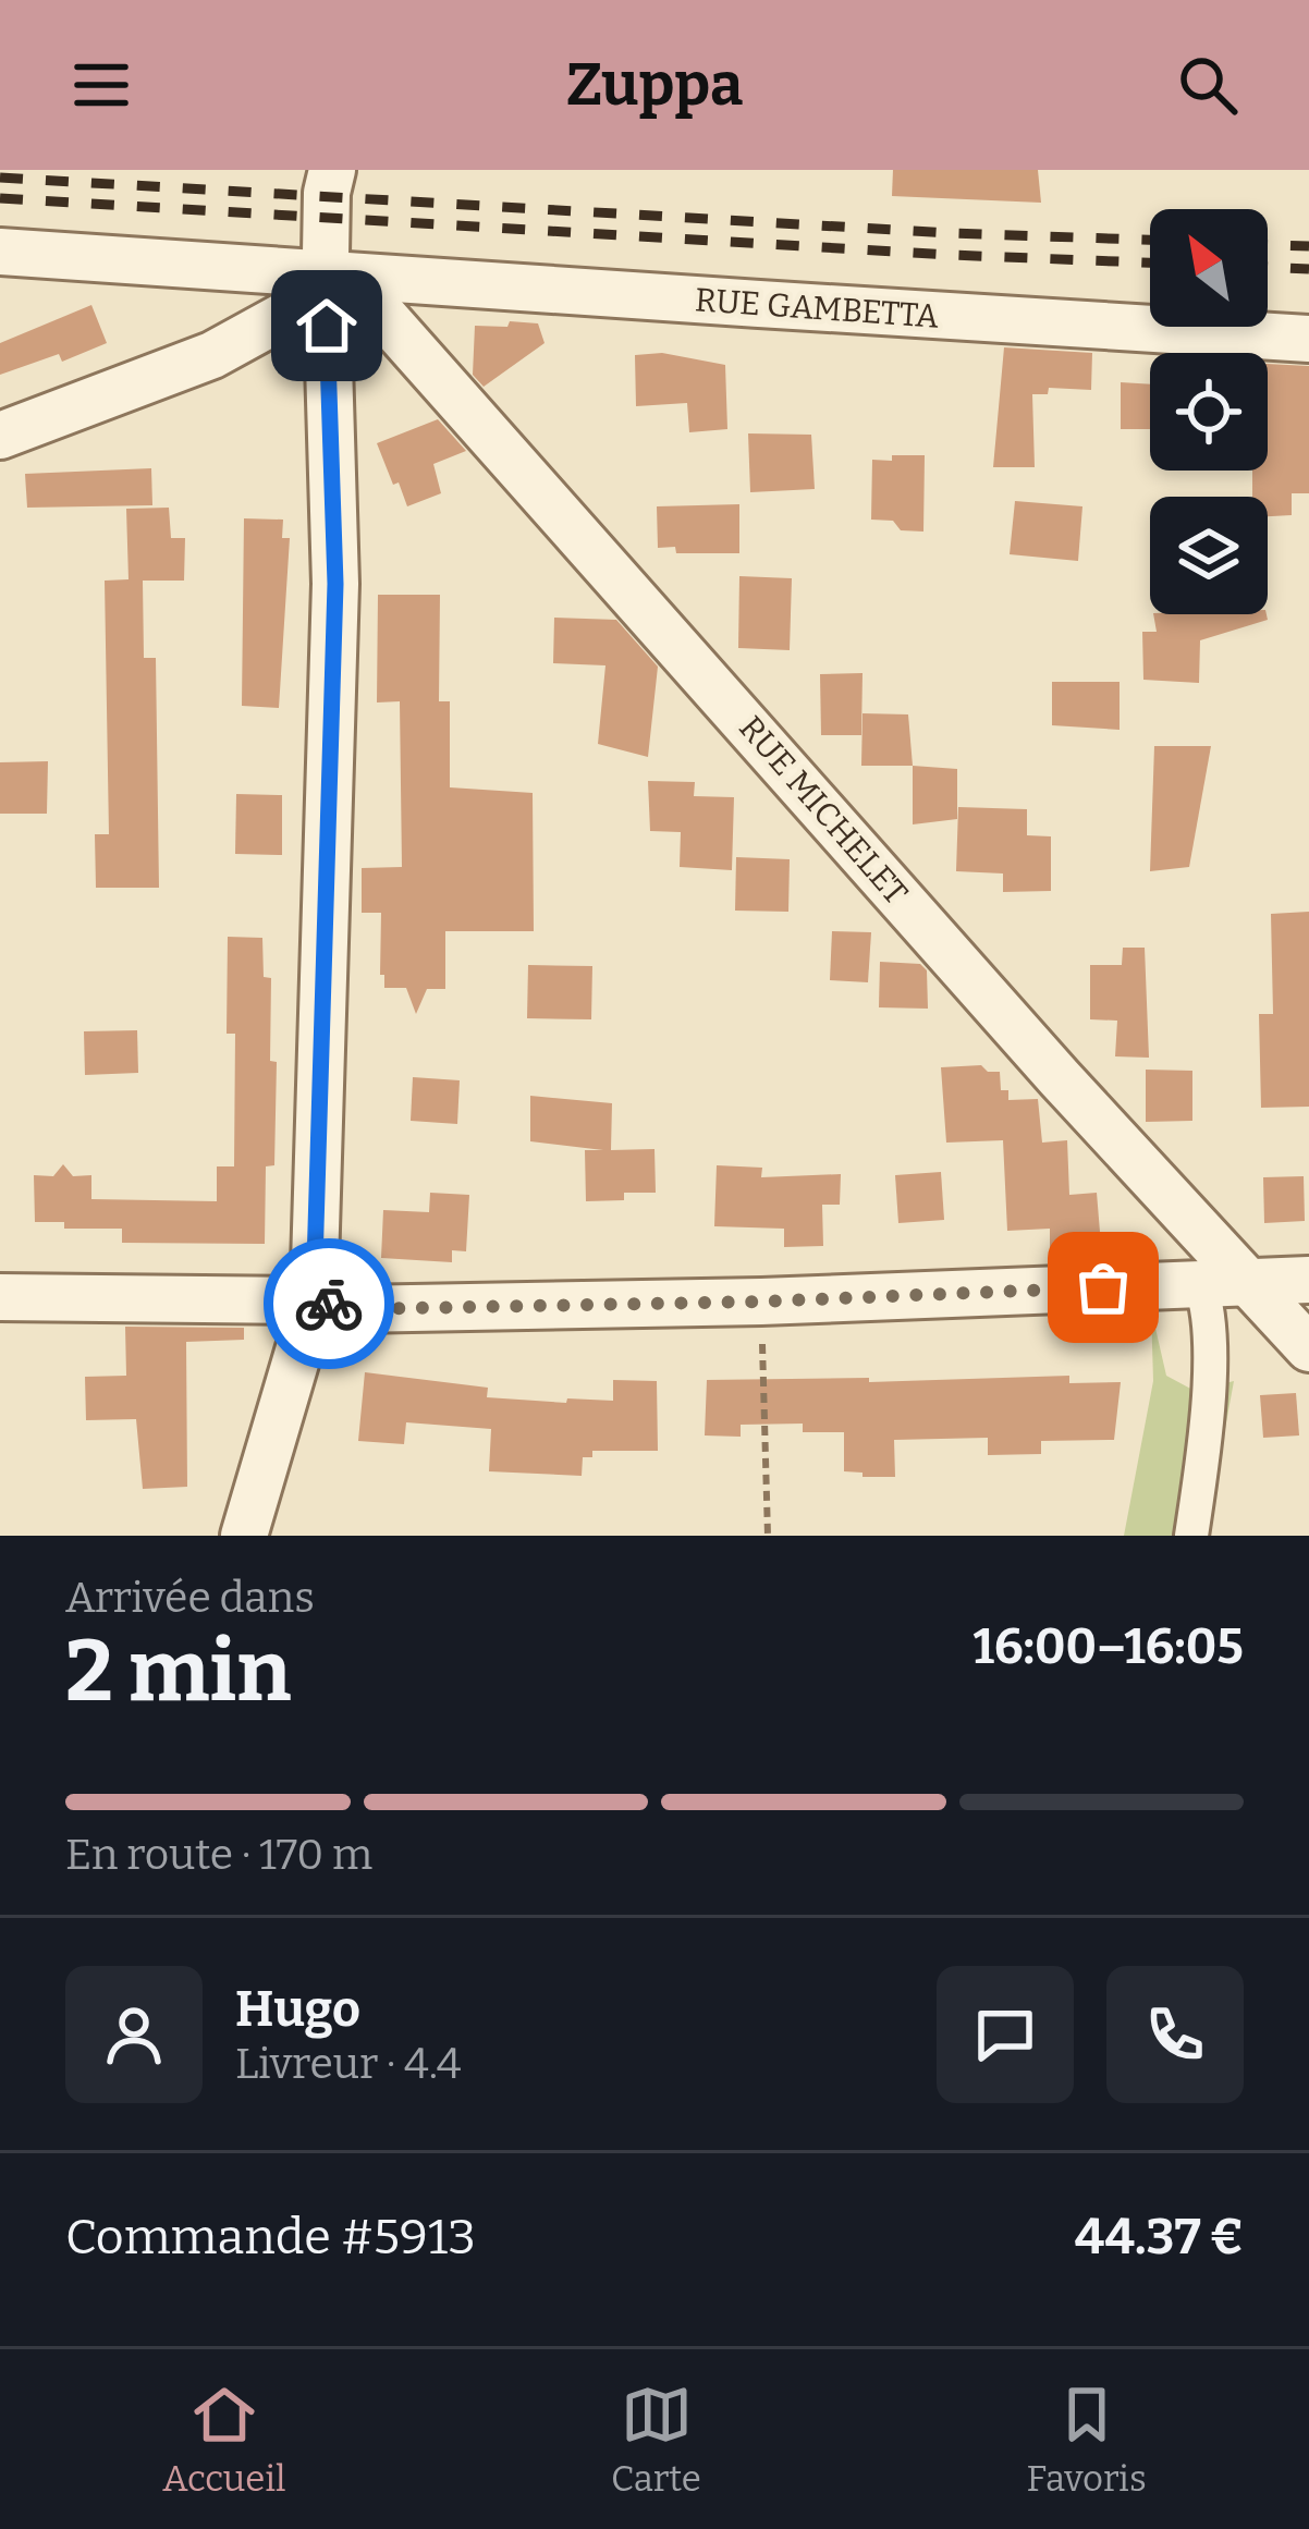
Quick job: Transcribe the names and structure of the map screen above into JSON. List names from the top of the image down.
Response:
{
  "streets": {
    "street": ["RUE GAMBETTA", "RUE MICHELET"]
  },
  "crossings": [
    ["RUE GAMBETTA", "RUE MICHELET"]
  ],
  "north": "top left",
  "page": {
    "header": "Zuppa",
    "heading": ["2 min", "Arrivée dans", "16:00–16:05"],
    "panel": [
      "Hugo",
      "Livreur · 4.4",
      "Commande #5913",
      "44.37 €"
    ],
    "bar": "En route · 170 m",
    "tabs": ["Accueil", "Carte", "Favoris"]
  }
}
